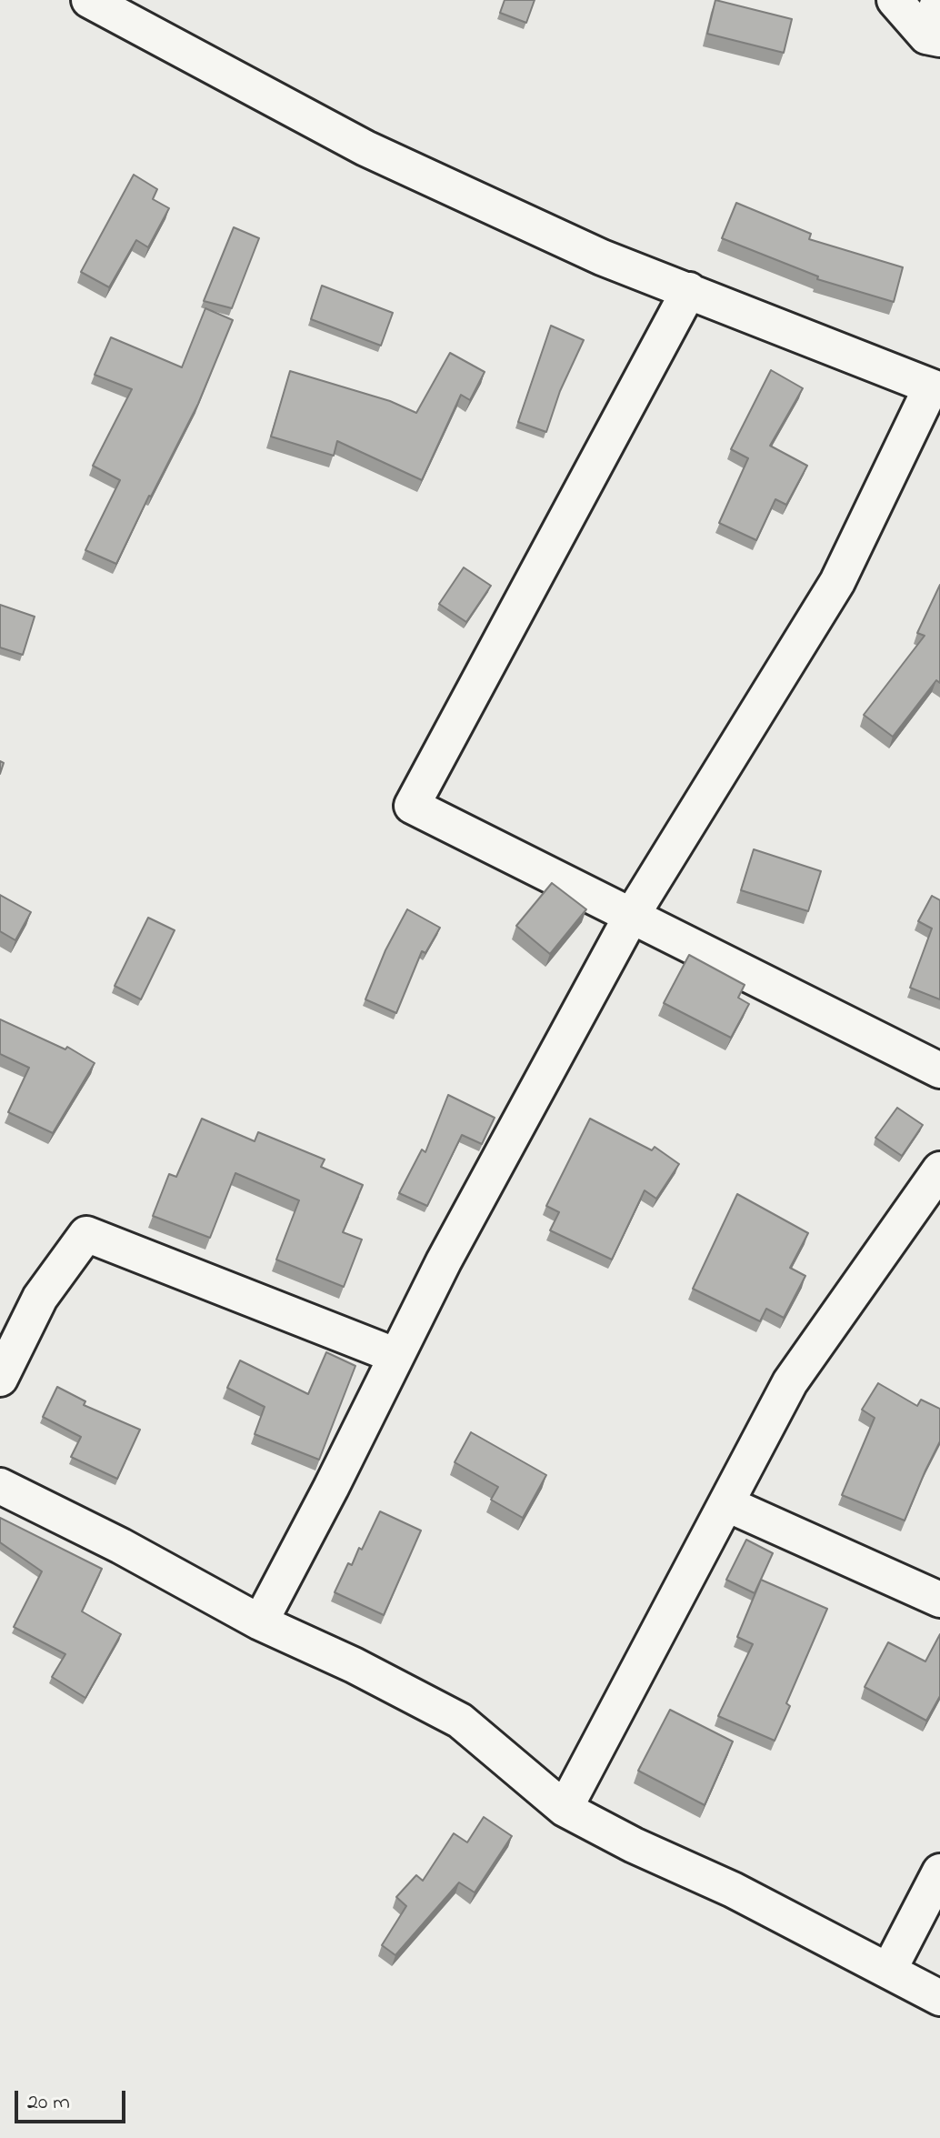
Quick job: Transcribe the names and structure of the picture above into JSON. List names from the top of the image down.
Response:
{
  "scale_bar": "20 m"
}
